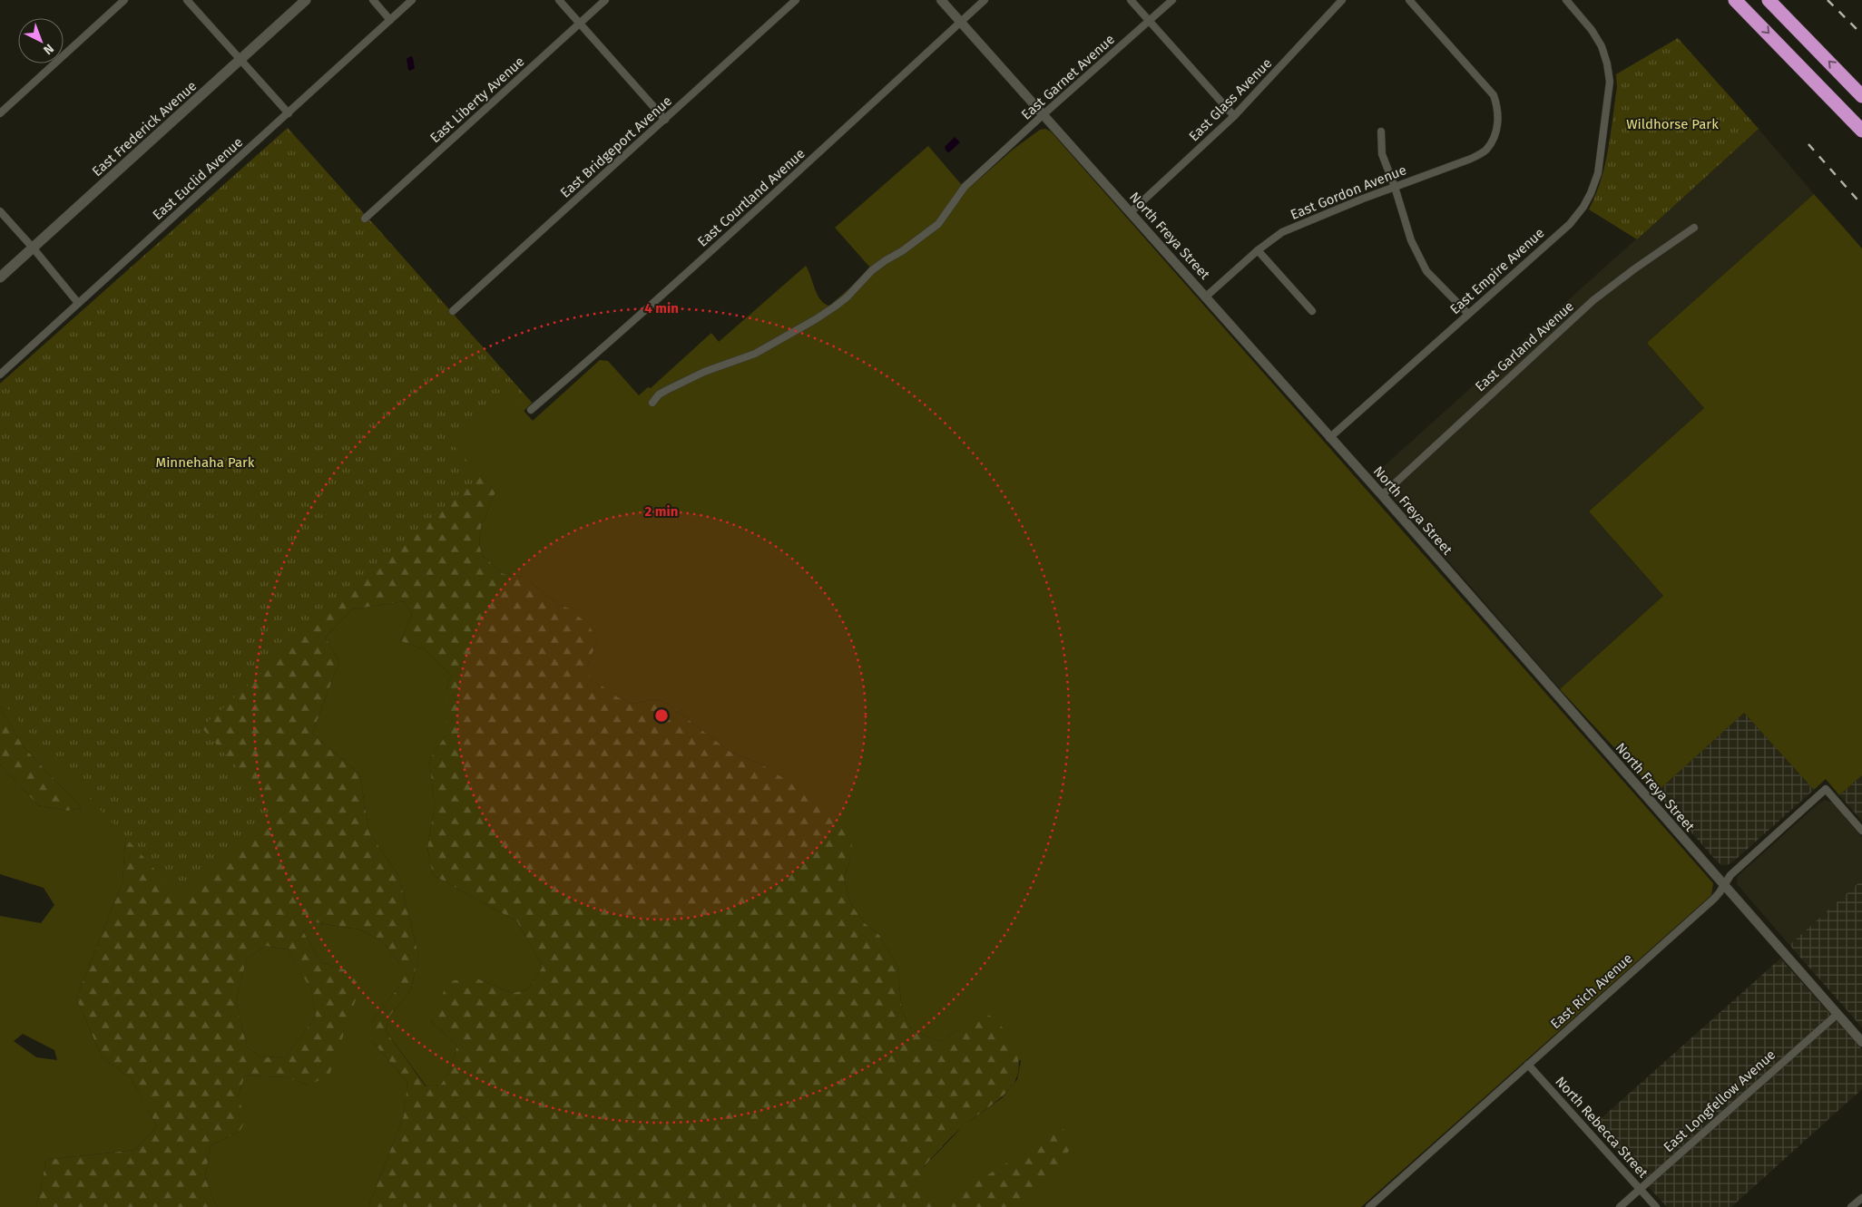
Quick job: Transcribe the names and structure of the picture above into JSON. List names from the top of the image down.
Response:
{
  "streets": {
    "main road": ["East Frederick Avenue"],
    "street": [
      "East Garnet Avenue",
      "East Liberty Avenue",
      "East Glass Avenue",
      "East Bridgeport Avenue",
      "East Euclid Avenue",
      "East Gordon Avenue",
      "East Courtland Avenue",
      "North Freya Street",
      "East Empire Avenue",
      "East Garland Avenue",
      "East Rich Avenue",
      "East Longfellow Avenue",
      "North Rebecca Street"
    ]
  },
  "crossings": [
    ["East Garnet Avenue", "North Freya Street"],
    ["East Glass Avenue", "North Freya Street"],
    ["East Gordon Avenue", "North Freya Street"],
    ["East Courtland Avenue", "North Freya Street"],
    ["North Freya Street", "East Empire Avenue"],
    ["North Freya Street", "East Garland Avenue"],
    ["North Freya Street", "East Rich Avenue"],
    ["North Freya Street", "East Longfellow Avenue"],
    ["East Rich Avenue", "North Rebecca Street"],
    ["East Longfellow Avenue", "North Rebecca Street"]
  ],
  "parks": ["Wildhorse Park", "Minnehaha Park"],
  "north": "bottom right",
  "rings": ["4 min", "2 min"]
}
